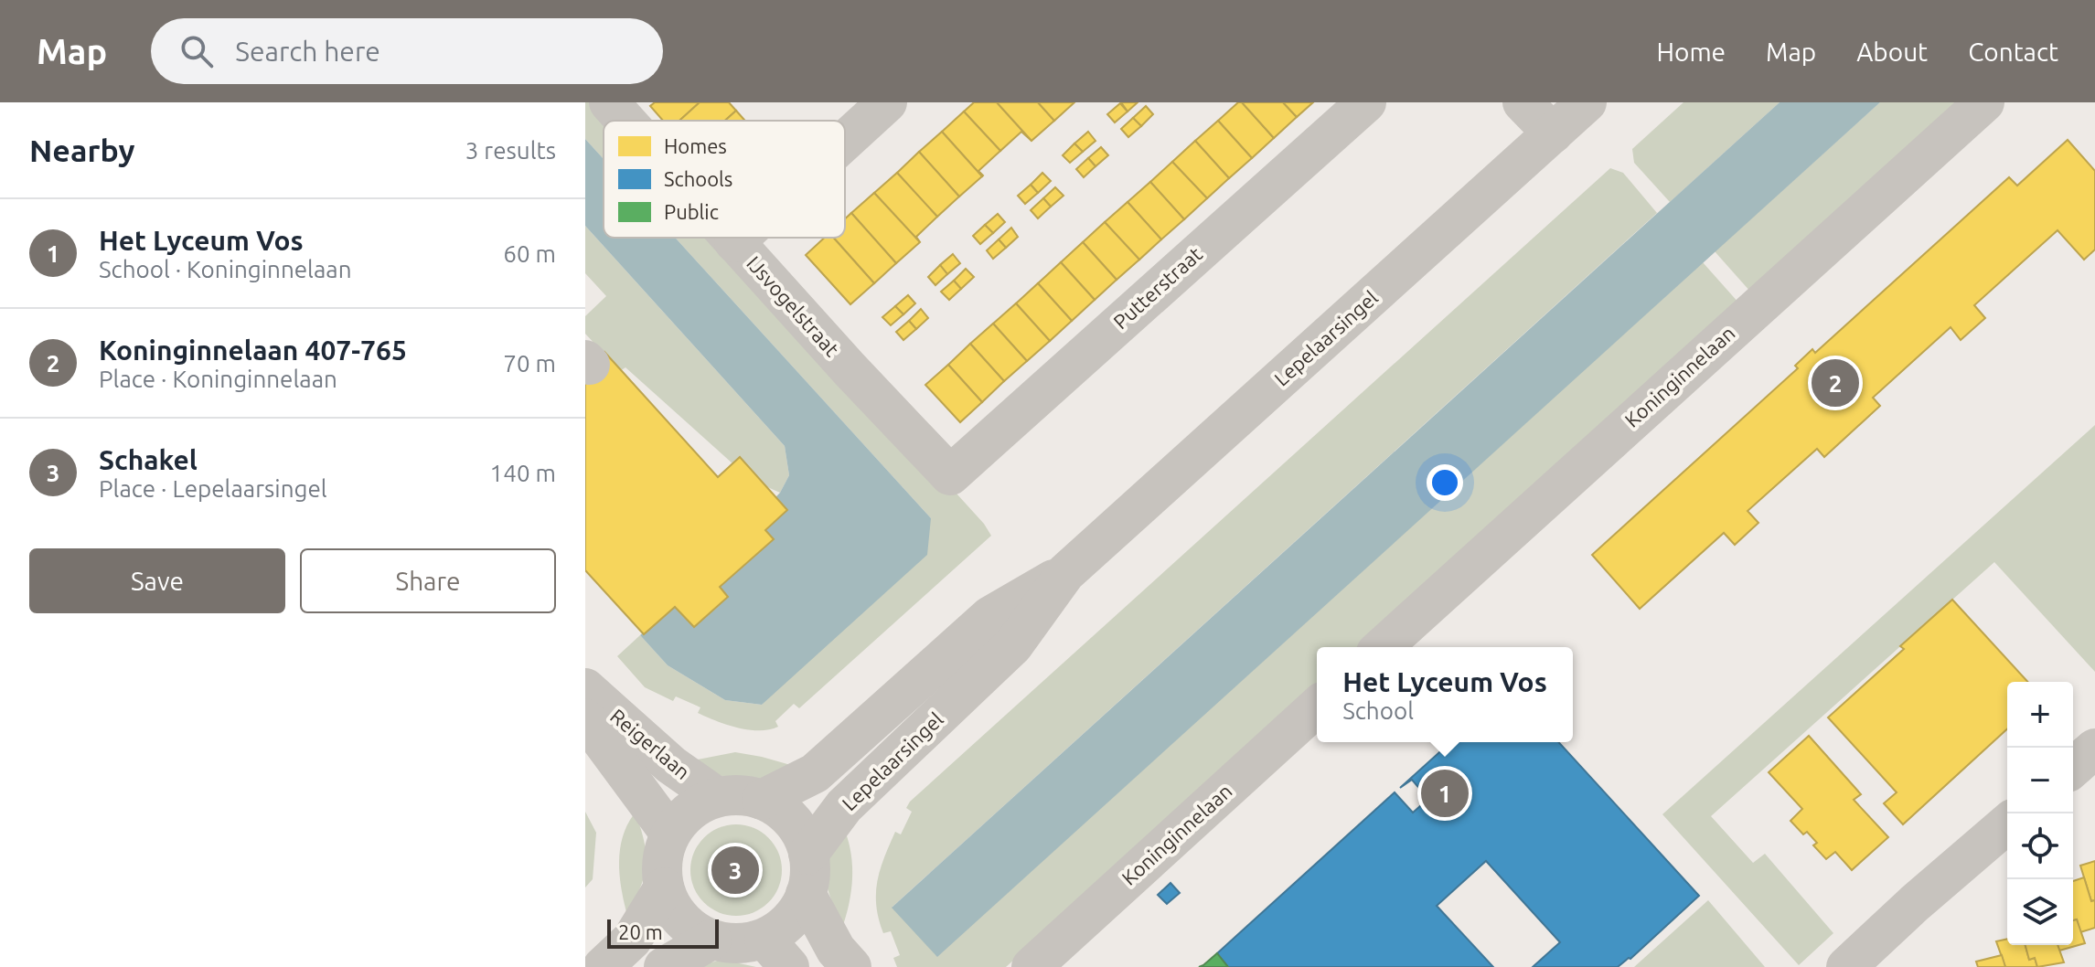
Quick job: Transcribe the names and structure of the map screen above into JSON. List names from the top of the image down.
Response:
{
  "streets": {
    "street": [
      "Putterstraat",
      "IJsvogelstraat",
      "Lepelaarsingel",
      "Koninginnelaan",
      "Reigerlaan"
    ]
  },
  "crossings": [
    ["Putterstraat", "IJsvogelstraat"],
    ["Lepelaarsingel", "Reigerlaan"]
  ],
  "legend": ["Homes", "Schools", "Public"],
  "scale_bar": "20 m",
  "page": {
    "header": "Map",
    "search": "Search here",
    "nav": [
      "Home",
      "Map",
      "About",
      "Contact"
    ],
    "heading": ["Nearby", "3 results"],
    "list": [
      {
        "mark": "1",
        "name": "Het Lyceum Vos",
        "note": "School · Koninginnelaan",
        "value": "60 m"
      },
      {
        "mark": "2",
        "name": "Koninginnelaan 407-765",
        "note": "Place · Koninginnelaan",
        "value": "70 m"
      },
      {
        "mark": "3",
        "name": "Schakel",
        "note": "Place · Lepelaarsingel",
        "value": "140 m"
      }
    ],
    "pins": ["2", "1", "3"],
    "buttons": ["Save", "Share"],
    "popup": ["Het Lyceum Vos", "School"],
    "map_buttons": ["+", "−"],
    "scale": "20 m"
  }
}
